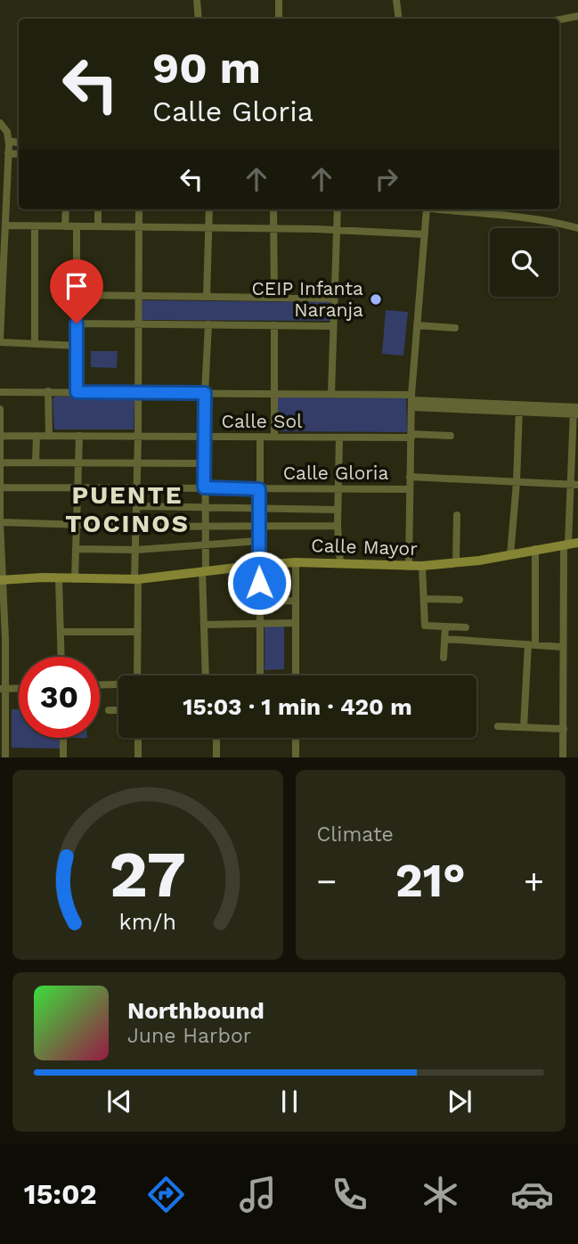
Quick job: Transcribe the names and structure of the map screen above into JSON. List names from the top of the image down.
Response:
{
  "streets": {
    "main road": ["Calle Mayor"],
    "street": ["Calle Sol", "Calle Gloria"]
  },
  "districts": ["PUENTE TOCINOS"],
  "places": ["CEIP Infanta Naranja"],
  "page": {
    "turn": ["90 m", "Calle Gloria"],
    "limit": "30",
    "trip": "15:03 · 1 min · 420 m",
    "tile": "Climate",
    "heat": ["−", "21°", "+"],
    "song": ["Northbound", "June Harbor"],
    "tabs": "15:02",
    "gauge": ["27", "km/h"]
  }
}
